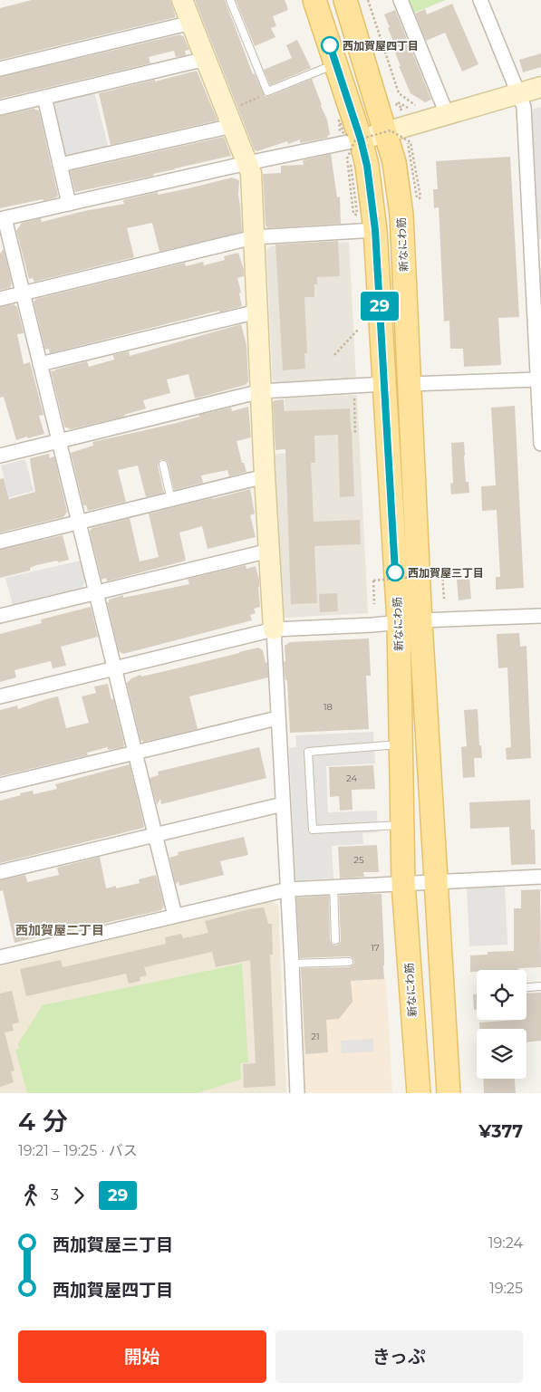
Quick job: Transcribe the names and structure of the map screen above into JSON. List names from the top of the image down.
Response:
{
  "streets": {
    "main road": ["新なにわ筋"]
  },
  "districts": ["西加賀屋二丁目"],
  "places": ["西加賀屋四丁目", "西加賀屋三丁目"],
  "lines": ["bus line 29"],
  "house_numbers": [
    "18",
    "24",
    "25",
    "17",
    "21"
  ],
  "page": {
    "on_map": "29",
    "heading": ["4 分", "19:21 – 19:25 · バス", "¥377"],
    "legs": ["3", "29"],
    "list": [
      {
        "name": "西加賀屋三丁目",
        "value": "19:24"
      },
      {
        "name": "西加賀屋四丁目",
        "value": "19:25"
      }
    ],
    "buttons": ["開始", "きっぷ"]
  }
}
